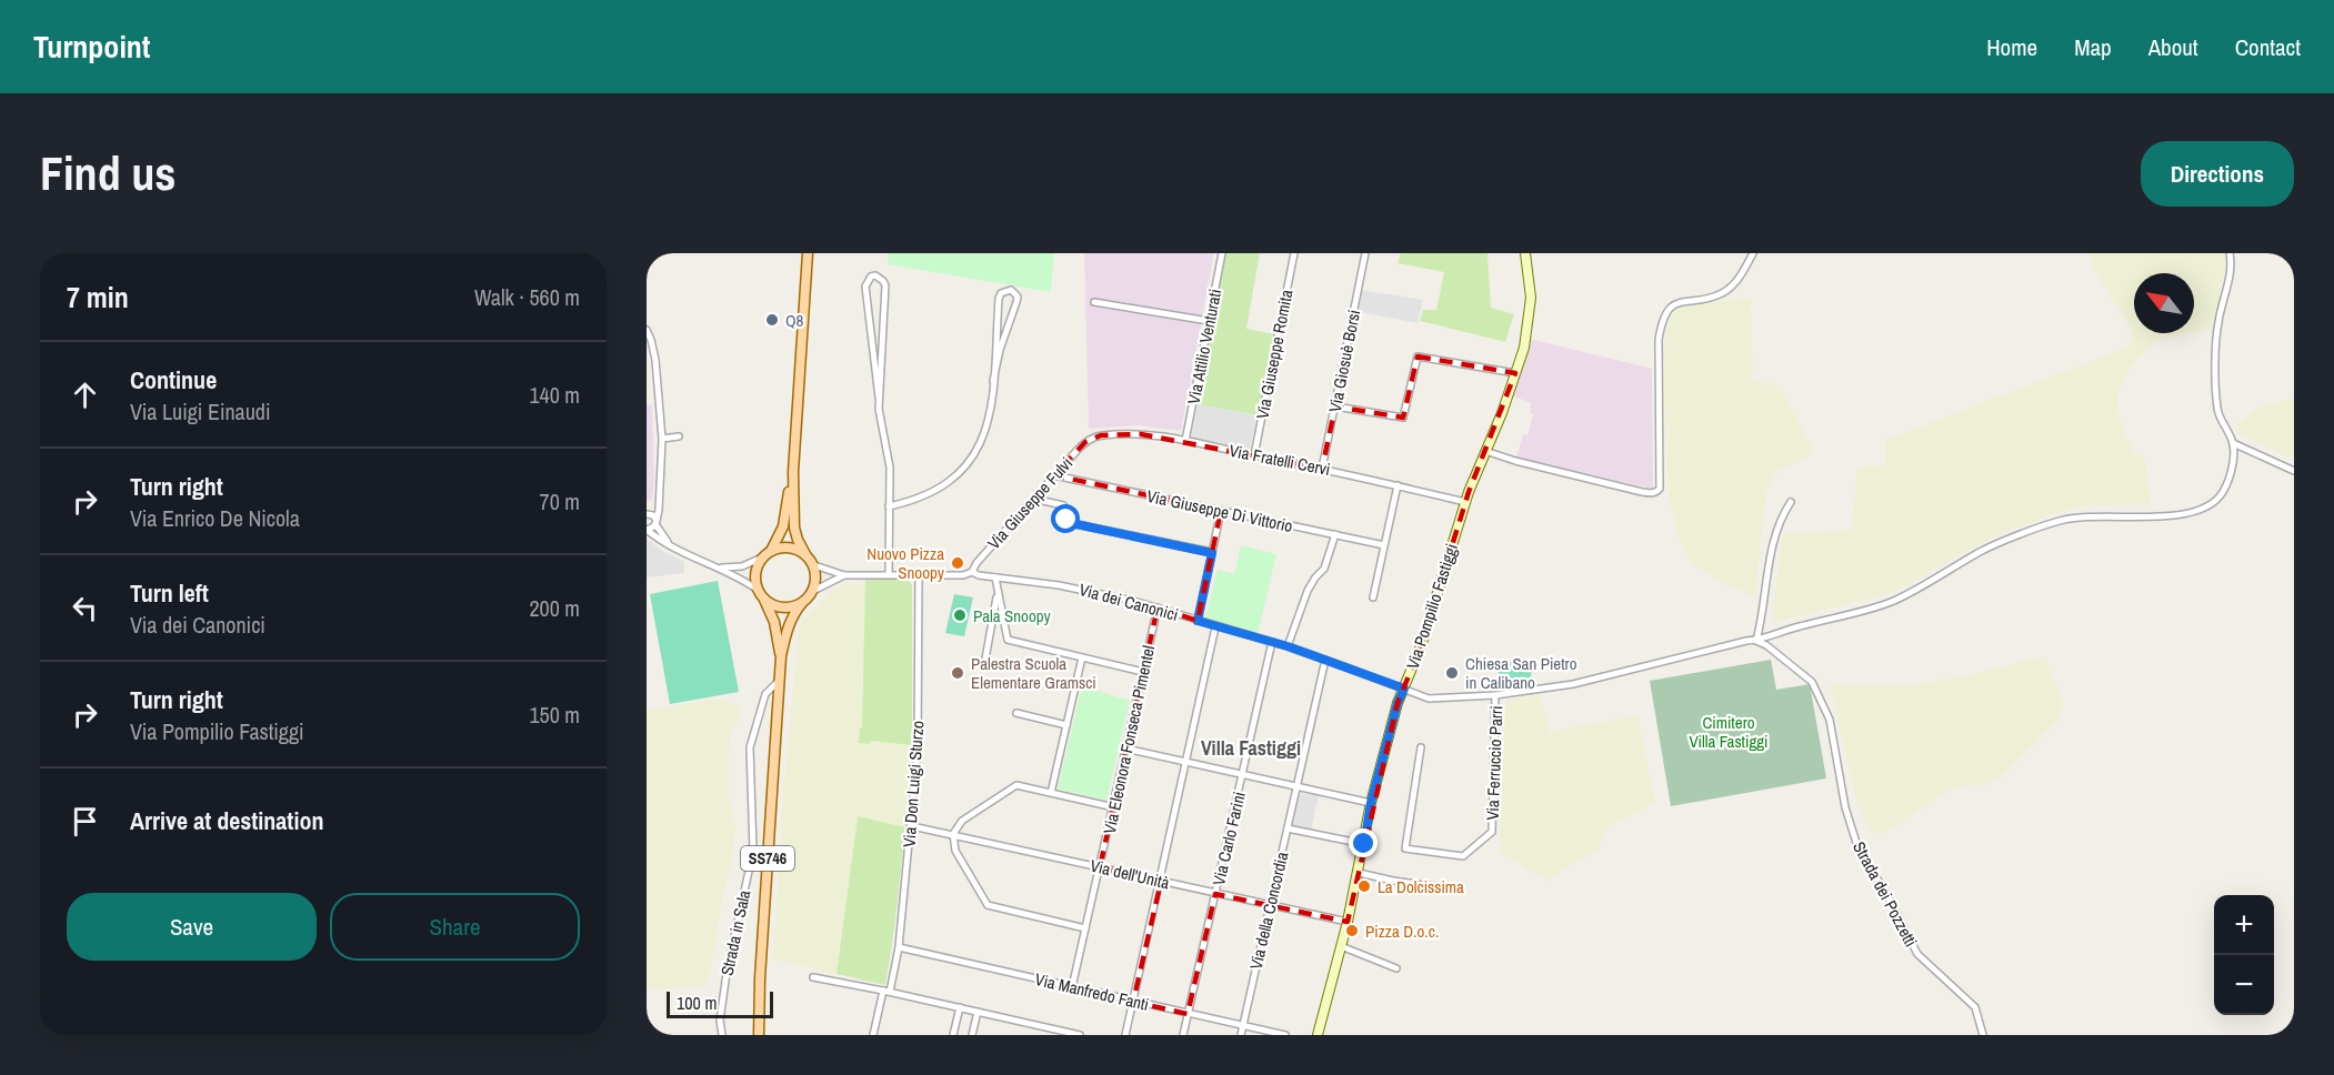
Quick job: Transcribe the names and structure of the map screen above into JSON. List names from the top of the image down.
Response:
{
  "streets": {
    "main road": ["SS746"],
    "street": [
      "Via Attilio Venturati",
      "Via Giuseppe Romita",
      "Via Giosuè Borsi",
      "Via Fratelli Cervi",
      "Via Giuseppe Fulvi",
      "Via Giuseppe Di Vittorio",
      "Via dei Canonici",
      "Via Pompilio Fastiggi",
      "Via Eleonora Fonseca Pimentel",
      "Via Ferruccio Parri",
      "Via Don Luigi Sturzo",
      "Via Carlo Farini",
      "Via dell'Unità",
      "Strada dei Pozzetti",
      "Via della Concordia",
      "Strada in Sala",
      "Via Manfredo Fanti"
    ]
  },
  "crossings": [
    ["Via Attilio Venturati", "Via Fratelli Cervi"],
    ["Via Giuseppe Romita", "Via Fratelli Cervi"],
    ["Via Giosuè Borsi", "Via Fratelli Cervi"],
    ["Via Fratelli Cervi", "Via Giuseppe Fulvi"],
    ["Via Fratelli Cervi", "Via Pompilio Fastiggi"],
    ["Via Giuseppe Fulvi", "Via Giuseppe Di Vittorio"],
    ["Via Giuseppe Fulvi", "Via dei Canonici"],
    ["Via dei Canonici", "Via Pompilio Fastiggi"],
    ["Via dei Canonici", "Via Eleonora Fonseca Pimentel"],
    ["Via dei Canonici", "Via Ferruccio Parri"],
    ["Via dei Canonici", "Via Don Luigi Sturzo"],
    ["Via dei Canonici", "Via Carlo Farini"],
    ["Via dei Canonici", "SS746"],
    ["Via dei Canonici", "Strada dei Pozzetti"],
    ["Via dei Canonici", "Via della Concordia"],
    ["Via Pompilio Fastiggi", "Via dell'Unità"],
    ["Via Eleonora Fonseca Pimentel", "Via dell'Unità"],
    ["Via Eleonora Fonseca Pimentel", "Via Manfredo Fanti"],
    ["Via Don Luigi Sturzo", "Via dell'Unità"],
    ["Via Don Luigi Sturzo", "Via Manfredo Fanti"],
    ["Via Carlo Farini", "Via dell'Unità"],
    ["Via Carlo Farini", "Via Manfredo Fanti"],
    ["SS746", "Strada in Sala"],
    ["Via dell'Unità", "Via della Concordia"],
    ["Via della Concordia", "Via Manfredo Fanti"]
  ],
  "districts": ["Villa Fastiggi"],
  "parks": ["Cimitero Villa Fastiggi"],
  "places": [
    "Q8",
    "Nuovo Pizza Snoopy",
    "Pala Snoopy",
    "Palestra Scuola Elementare Gramsci",
    "Chiesa San Pietro in Calibano",
    "La Dolcissima",
    "Pizza D.o.c."
  ],
  "scale_bar": "100 m",
  "north": "top left",
  "page": {
    "header": "Turnpoint",
    "nav": [
      "Home",
      "Map",
      "About",
      "Contact"
    ],
    "buttons": [
      "Directions",
      ["Save", "Share"]
    ],
    "title": "Find us",
    "heading": ["7 min", "Walk · 560 m"],
    "list": [
      ["Continue", "Via Luigi Einaudi", "140 m"],
      ["Turn right", "Via Enrico De Nicola", "70 m"],
      ["Turn left", "Via dei Canonici", "200 m"],
      ["Turn right", "Via Pompilio Fastiggi", "150 m"],
      "Arrive at destination"
    ],
    "map_buttons": ["+", "−"],
    "scale": "100 m"
  }
}
